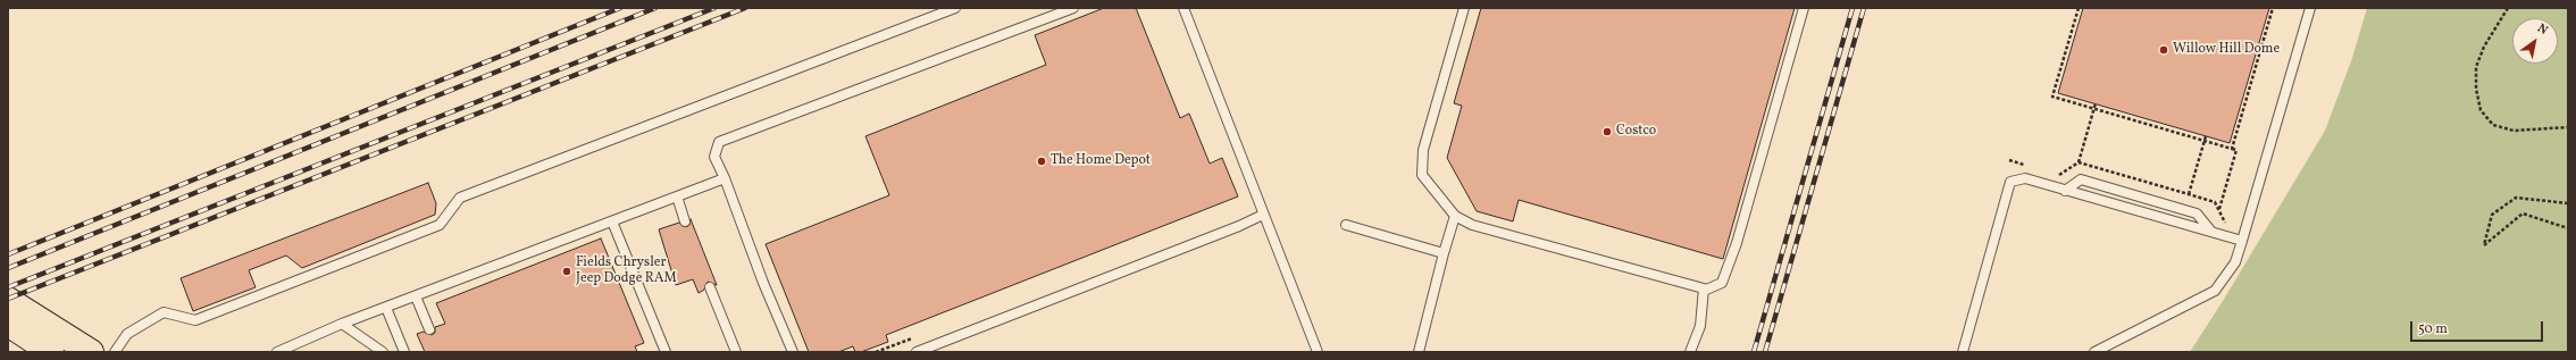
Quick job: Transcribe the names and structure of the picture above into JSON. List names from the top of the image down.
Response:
{
  "places": [
    "Willow Hill Dome",
    "Costco",
    "The Home Depot",
    "Fields Chrysler Jeep Dodge RAM"
  ],
  "scale_bar": "50 m",
  "north": "top right"
}
